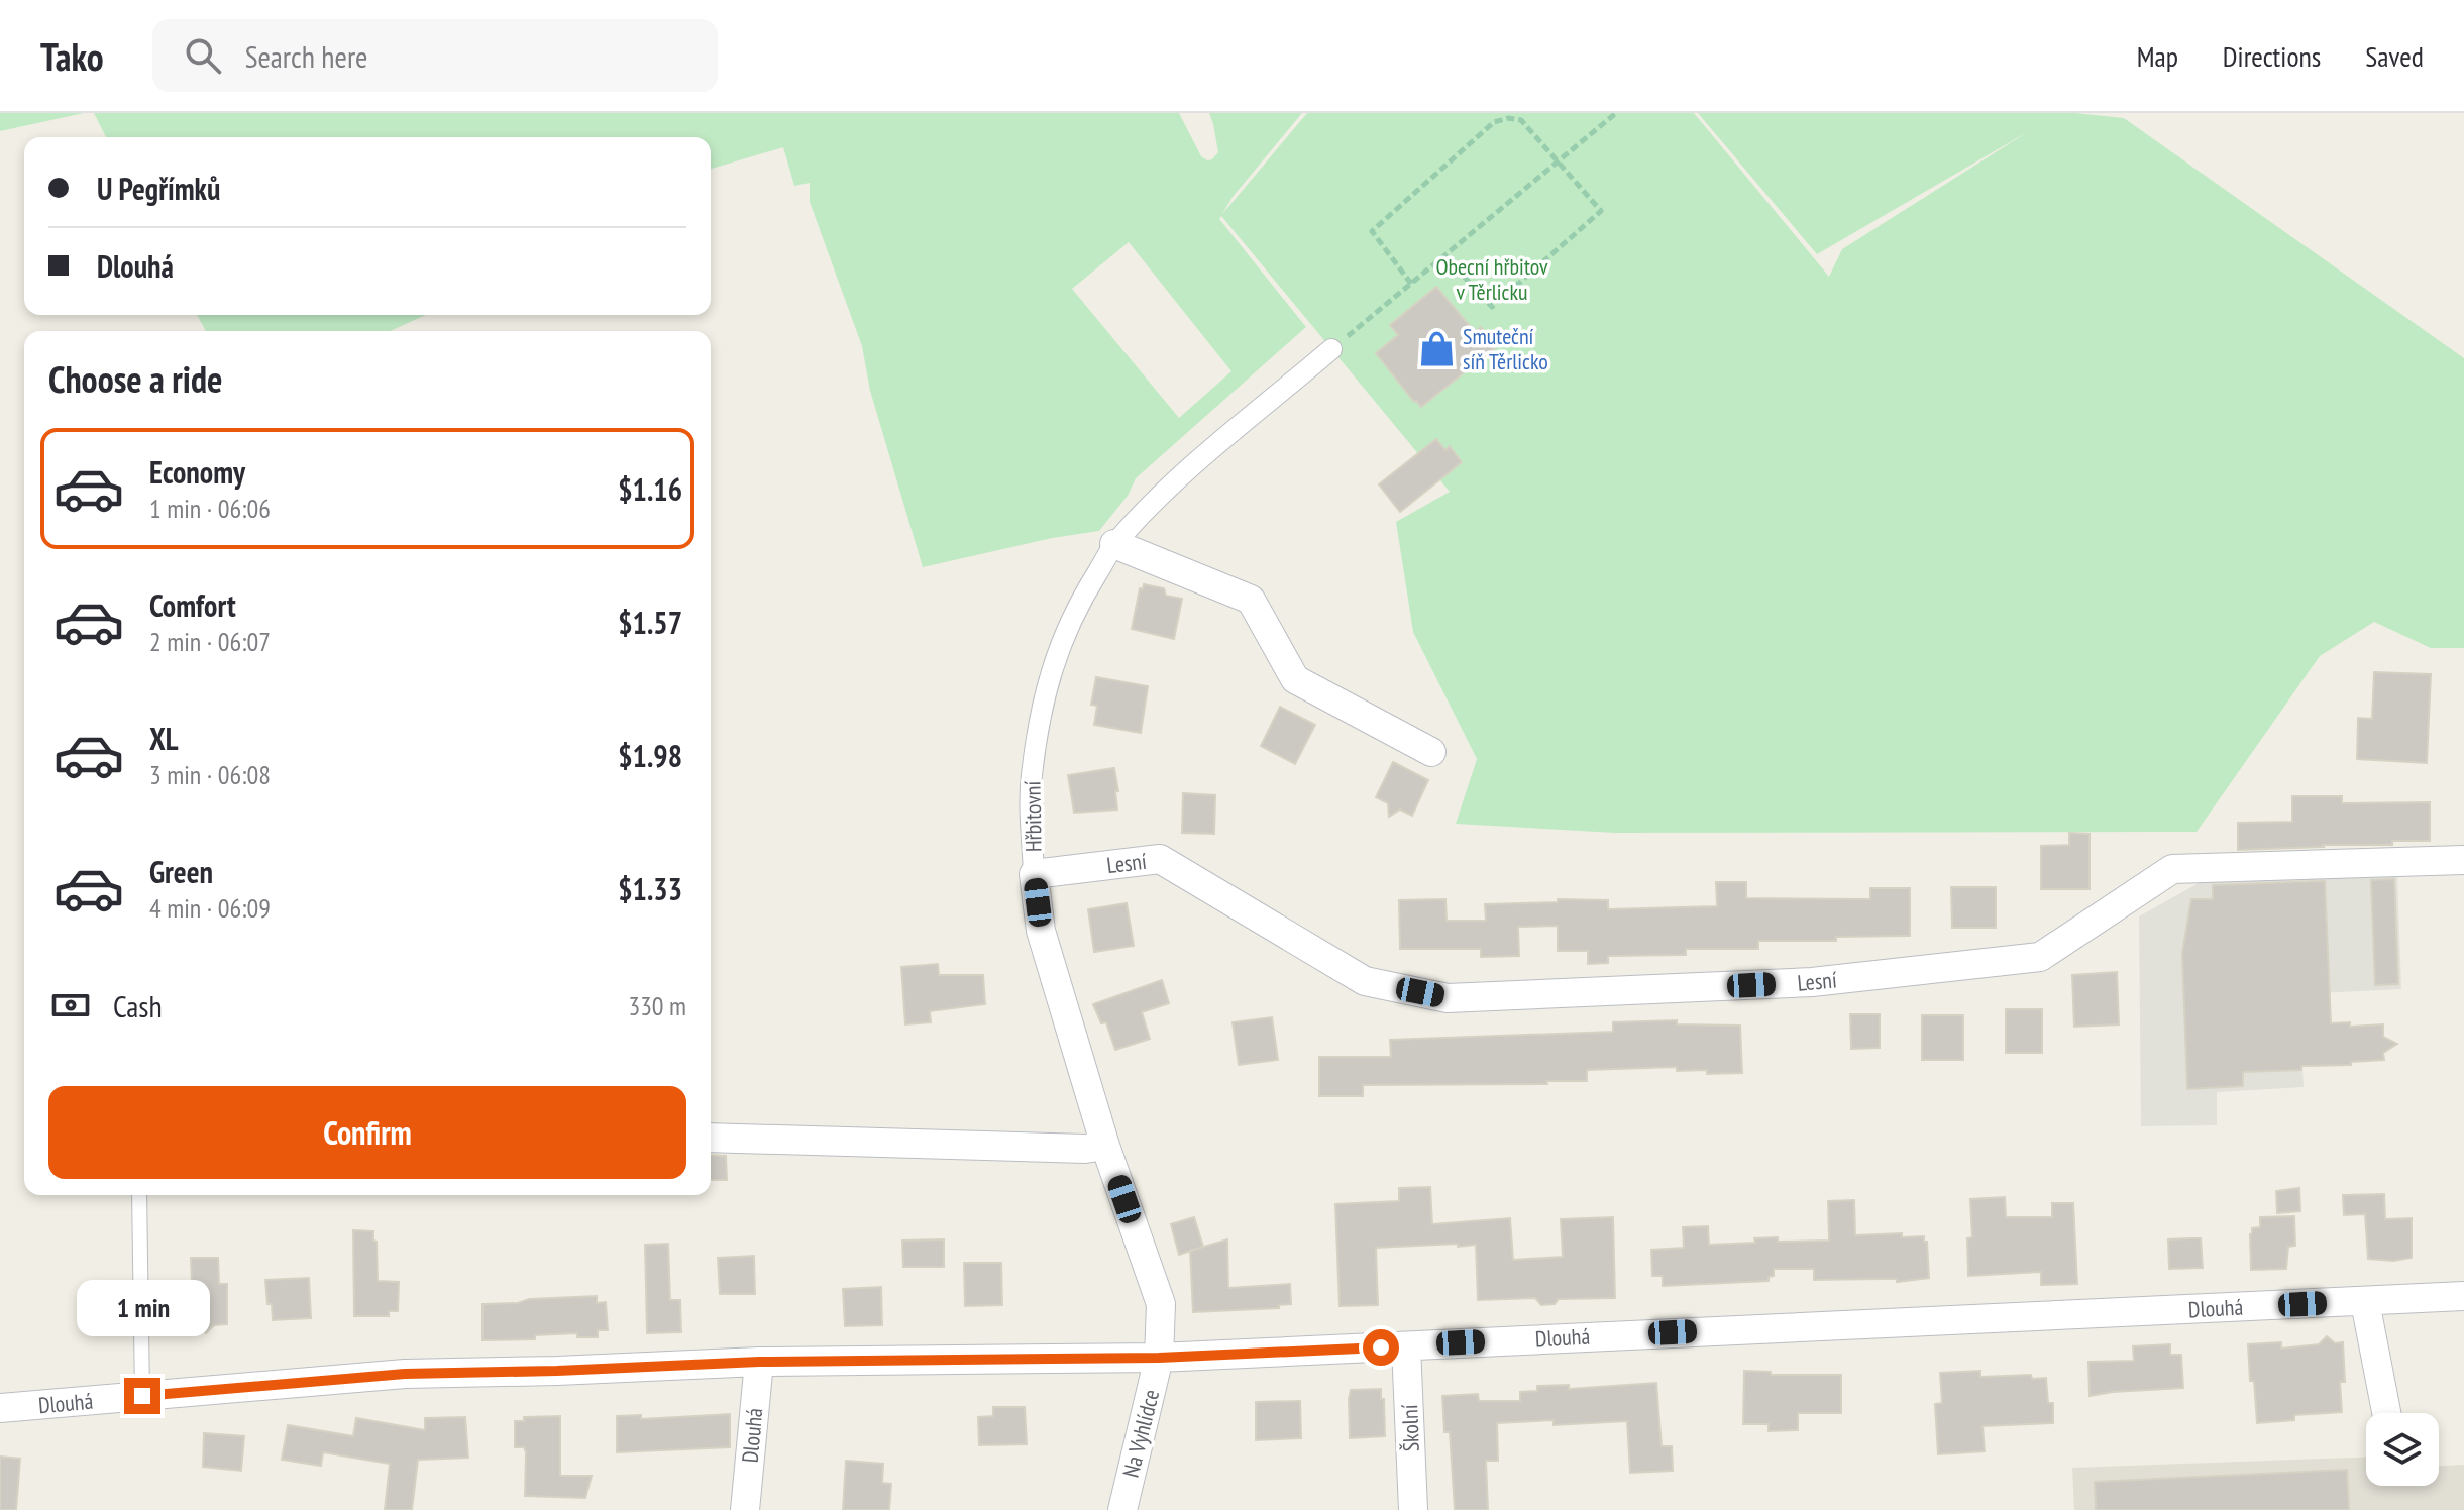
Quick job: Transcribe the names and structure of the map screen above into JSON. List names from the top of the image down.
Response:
{
  "streets": {
    "street": [
      "Hřbitovní",
      "Lesní",
      "Dlouhá",
      "Školní",
      "Na Vyhlídce"
    ]
  },
  "crossings": [
    ["Hřbitovní", "Lesní"],
    ["Hřbitovní", "Dlouhá"],
    ["Hřbitovní", "Na Vyhlídce"],
    ["Dlouhá", "Školní"],
    ["Dlouhá", "Na Vyhlídce"]
  ],
  "parks": ["Obecní hřbitov v Těrlicku"],
  "places": {
    "shop": ["Smuteční síň Těrlicko"]
  },
  "page": {
    "header": "Tako",
    "search": "Search here",
    "nav": ["Map", "Directions", "Saved"],
    "banner": ["U Pegřímků", "Dlouhá"],
    "heading": "Choose a ride",
    "list": [
      {
        "name": "Economy",
        "note": "1 min · 06:06",
        "value": "$1.16"
      },
      {
        "name": "Comfort",
        "note": "2 min · 06:07",
        "value": "$1.57"
      },
      {
        "name": "XL",
        "note": "3 min · 06:08",
        "value": "$1.98"
      },
      {
        "name": "Green",
        "note": "4 min · 06:09",
        "value": "$1.33"
      }
    ],
    "pay": ["Cash", "330 m"],
    "buttons": "Confirm",
    "bubble": "1 min"
  }
}
